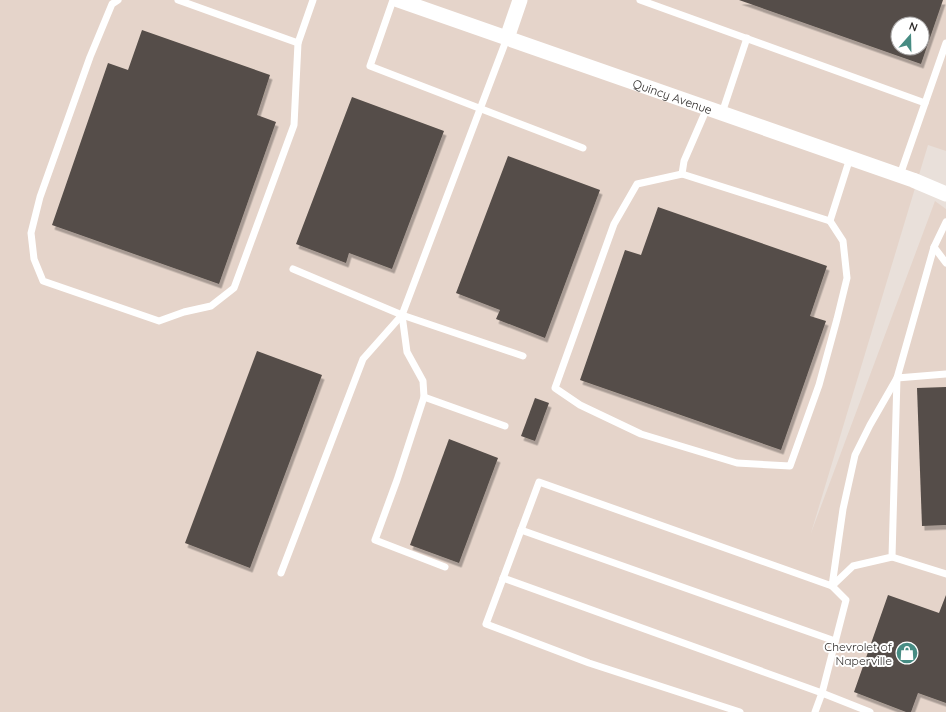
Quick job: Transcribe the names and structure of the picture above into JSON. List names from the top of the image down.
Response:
{
  "streets": {
    "street": ["Quincy Avenue"]
  },
  "places": {
    "shop": ["Chevrolet of Naperville"]
  },
  "north": "top"
}
